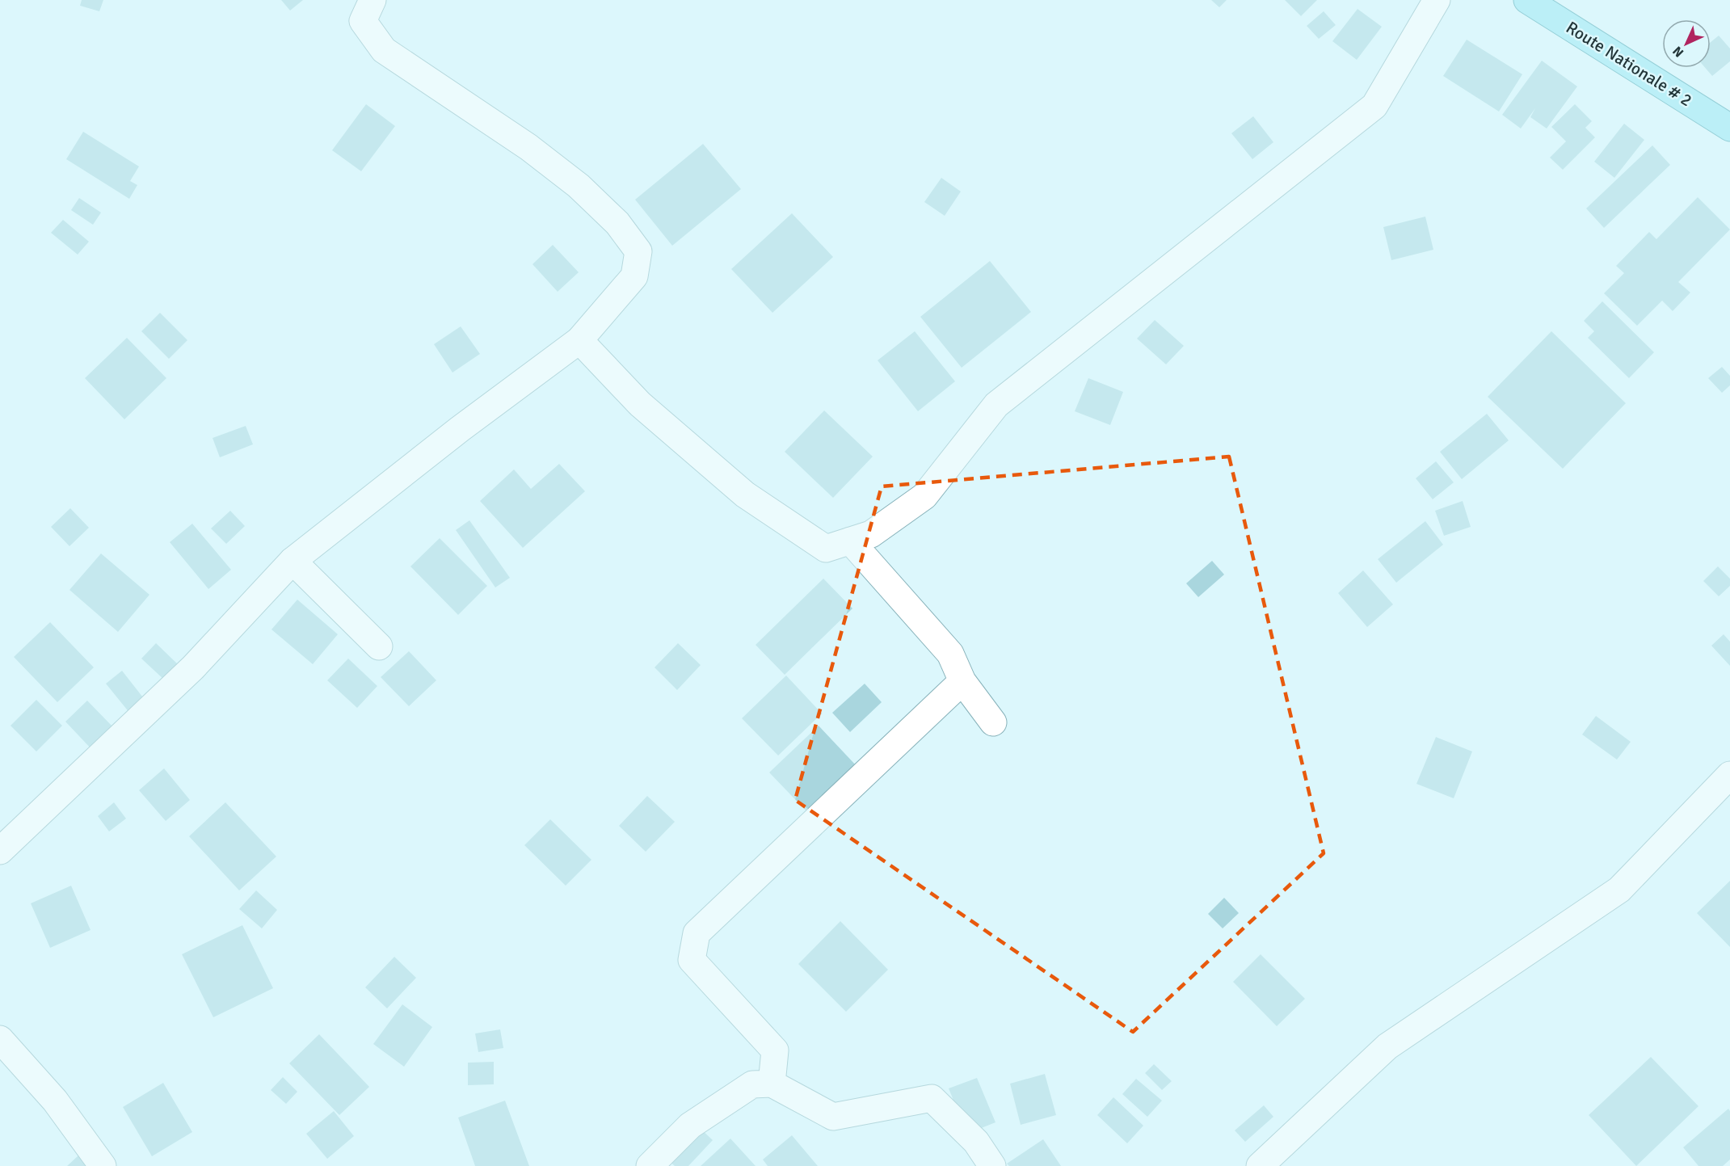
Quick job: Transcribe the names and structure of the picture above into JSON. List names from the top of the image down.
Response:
{
  "streets": {
    "main road": ["Route Nationale # 2"]
  },
  "north": "bottom left"
}
